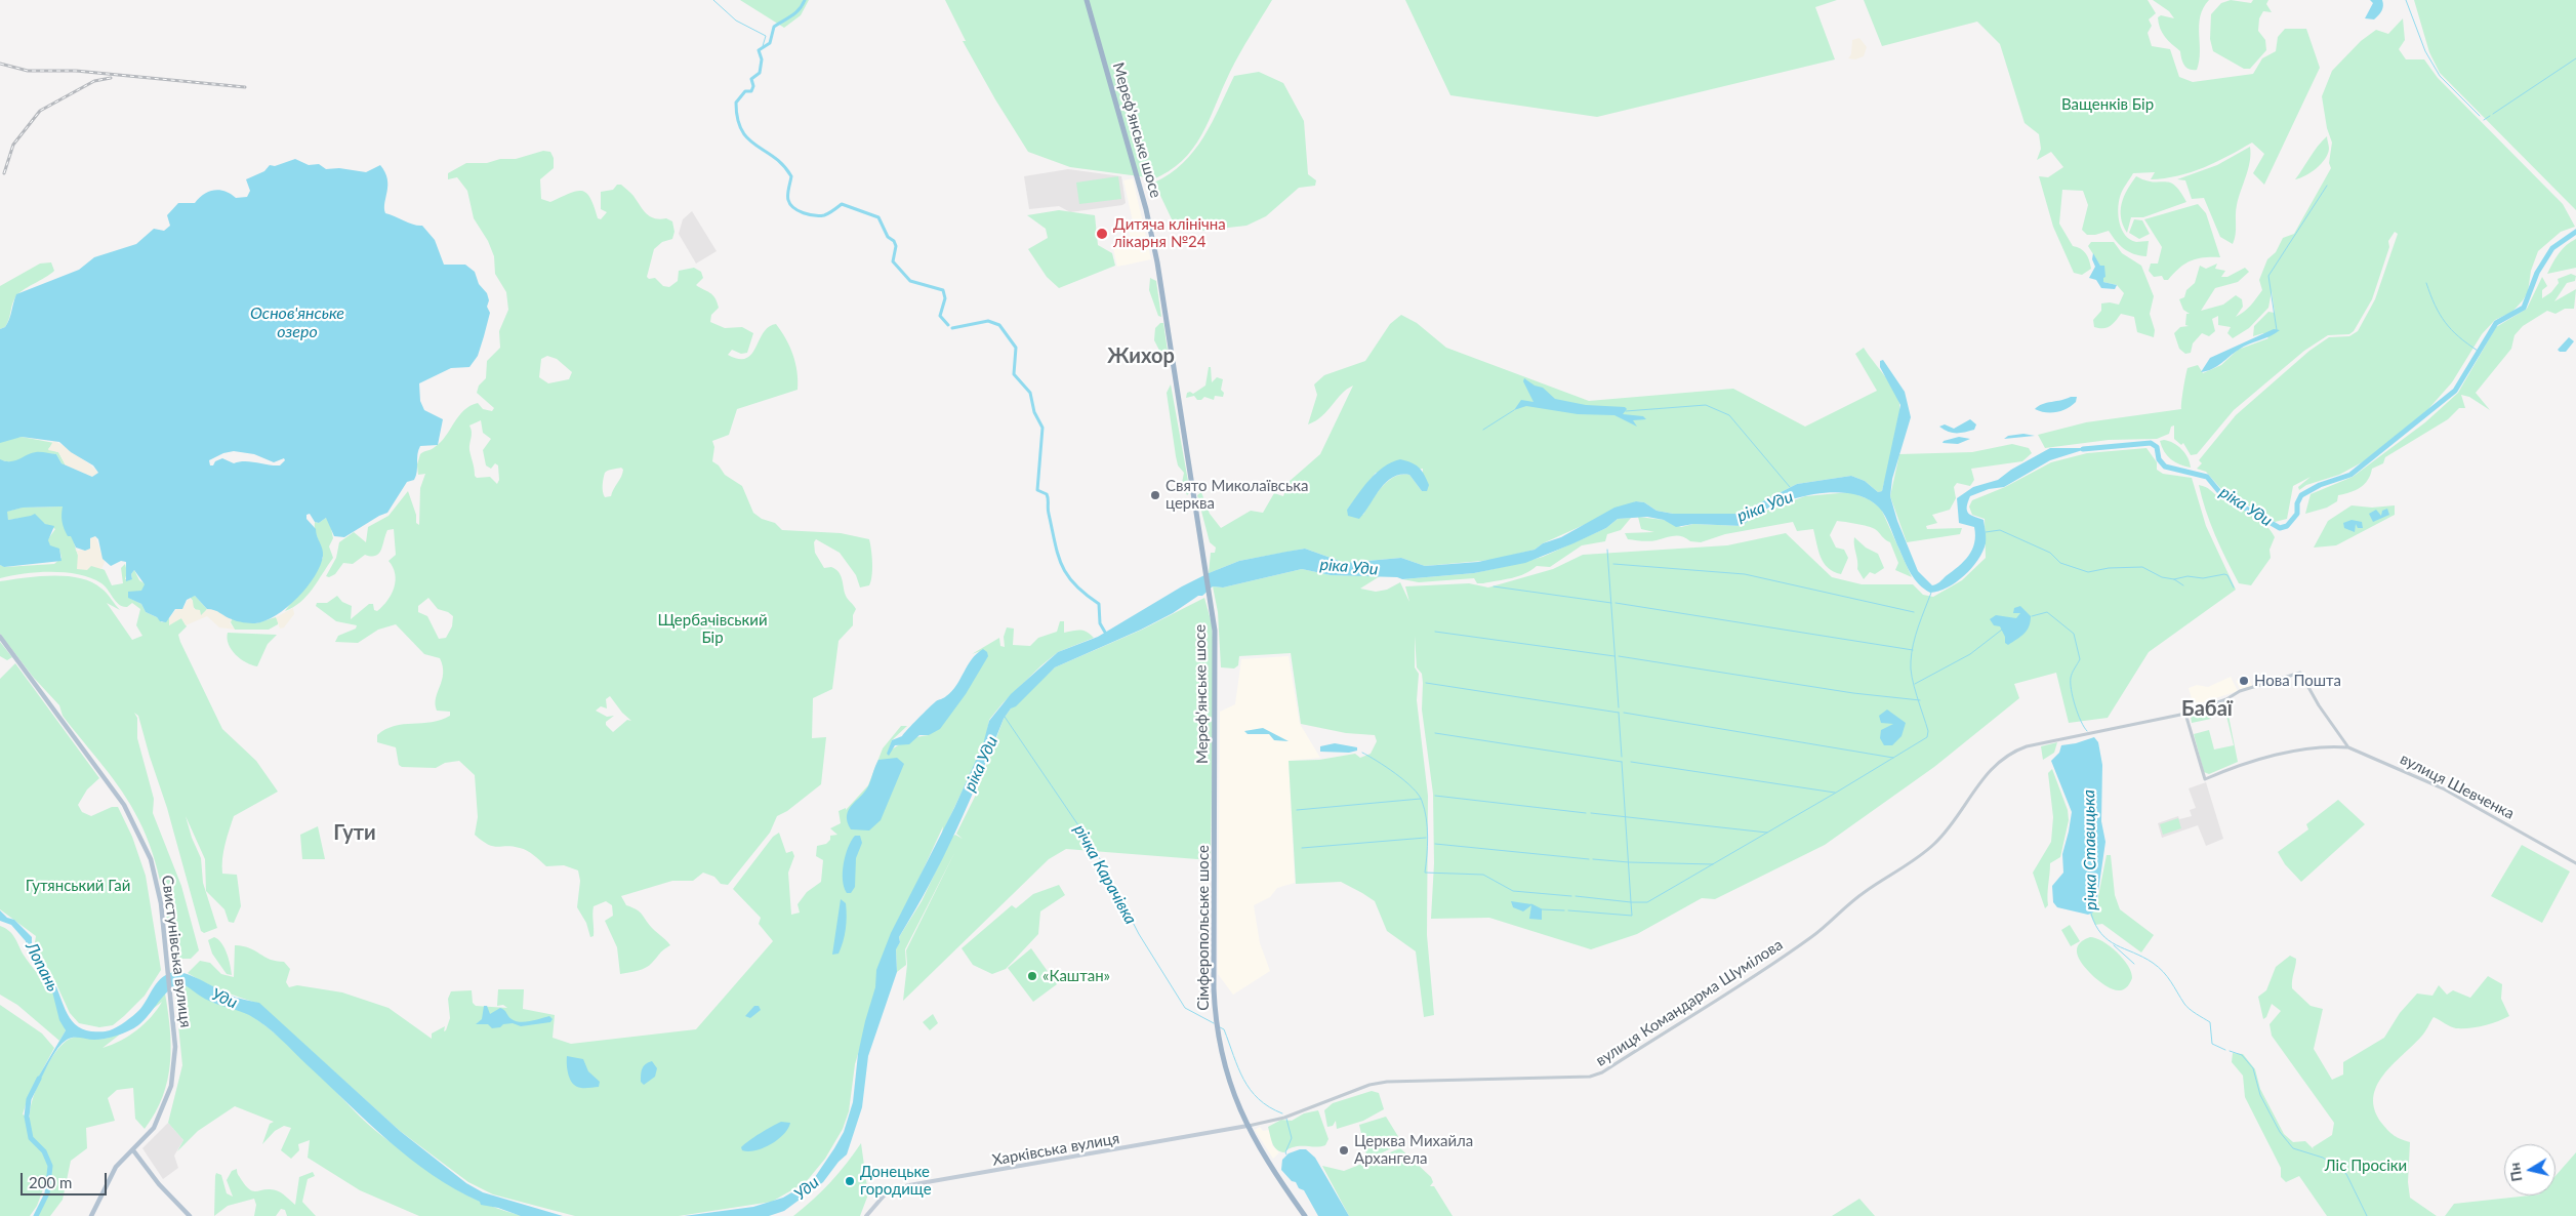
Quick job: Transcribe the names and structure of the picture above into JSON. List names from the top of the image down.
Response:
{
  "streets": {
    "highway": ["Мереф'янське шосе", "Сімферопольське шосе"],
    "main road": ["Свистунівська вулиця", "Харківська вулиця"],
    "street": ["вулиця Шевченка", "вулиця Командарма Шумілова"]
  },
  "crossings": [
    ["Мереф'янське шосе", "Сімферопольське шосе"],
    ["вулиця Шевченка", "вулиця Командарма Шумілова"],
    ["Сімферопольське шосе", "вулиця Командарма Шумілова"],
    ["Сімферопольське шосе", "Харківська вулиця"],
    ["вулиця Командарма Шумілова", "Харківська вулиця"]
  ],
  "districts": ["Жихор", "Бабаї", "Гути"],
  "water": [
    "Основ'янське озеро",
    "ріка Уди",
    "річка Ставицька",
    "річка Карачівка",
    "Лопань",
    "Уди"
  ],
  "parks": [
    "Ващенків Бір",
    "Щербачівський Бір",
    "Гутянський Гай",
    "Ліс Просіки"
  ],
  "places": [
    "Дитяча клінічна лікарня №24",
    "Свято Миколаївська церква",
    "Нова Пошта",
    "«Каштан»",
    "Церква Михайла Архангела",
    "Донецьке городище"
  ],
  "scale_bar": "200 m",
  "north": "left"
}
